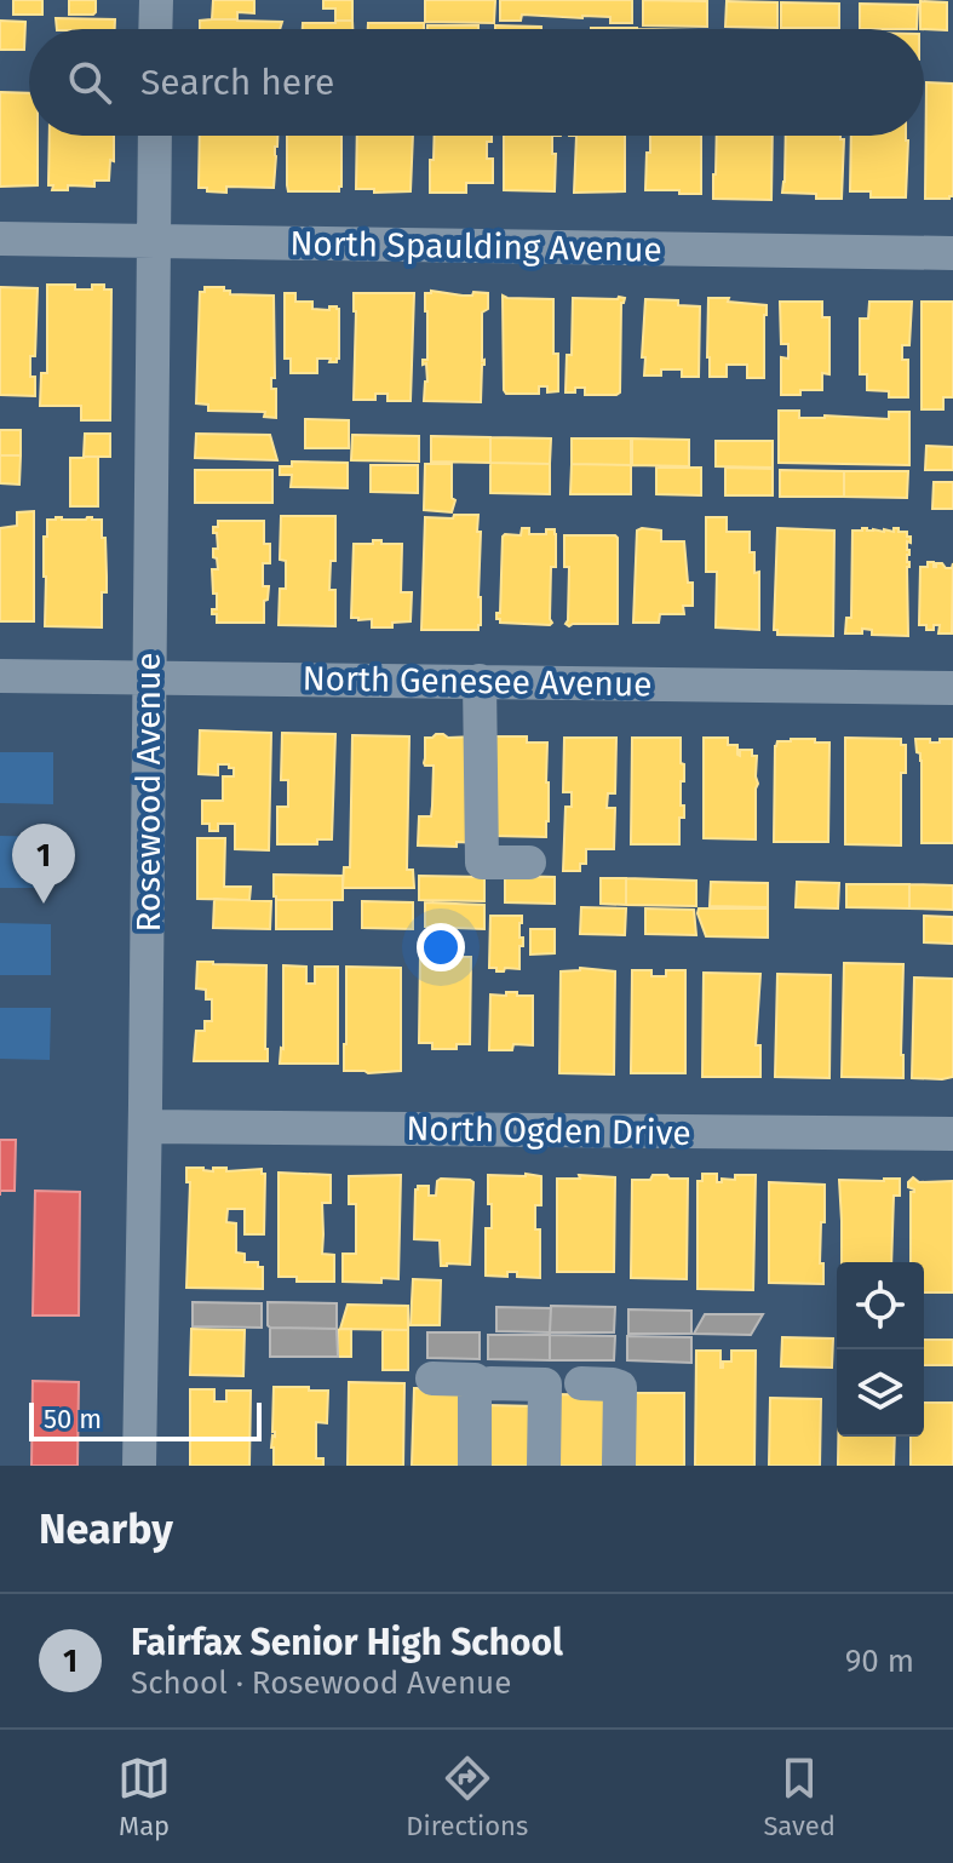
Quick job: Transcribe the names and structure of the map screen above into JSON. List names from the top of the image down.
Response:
{
  "streets": {
    "street": [
      "North Spaulding Avenue",
      "North Genesee Avenue",
      "Rosewood Avenue",
      "North Ogden Drive"
    ]
  },
  "crossings": [
    ["North Spaulding Avenue", "Rosewood Avenue"],
    ["North Genesee Avenue", "Rosewood Avenue"],
    ["Rosewood Avenue", "North Ogden Drive"]
  ],
  "scale_bar": "50 m",
  "page": {
    "search": "Search here",
    "pins": "1",
    "scale": "50 m",
    "heading": "Nearby",
    "list": [
      {
        "mark": "1",
        "name": "Fairfax Senior High School",
        "note": "School · Rosewood Avenue",
        "value": "90 m"
      }
    ],
    "nav": ["Map", "Directions", "Saved"]
  }
}
